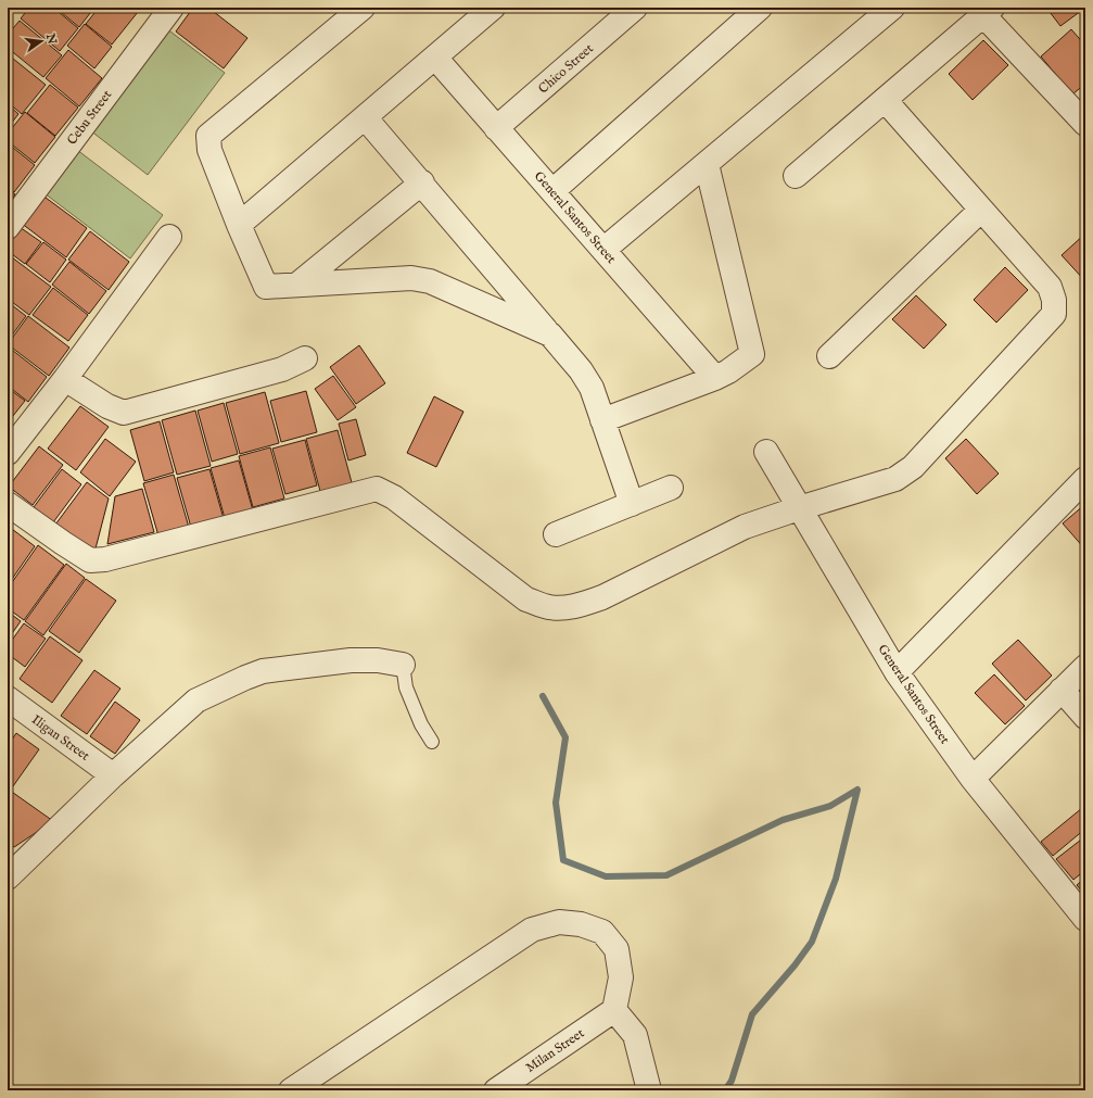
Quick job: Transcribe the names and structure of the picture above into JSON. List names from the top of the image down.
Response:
{
  "streets": {
    "street": [
      "Chico Street",
      "Cebu Street",
      "General Santos Street",
      "Iligan Street",
      "Milan Street"
    ]
  },
  "crossings": [
    ["Chico Street", "General Santos Street"]
  ],
  "north": "right"
}
